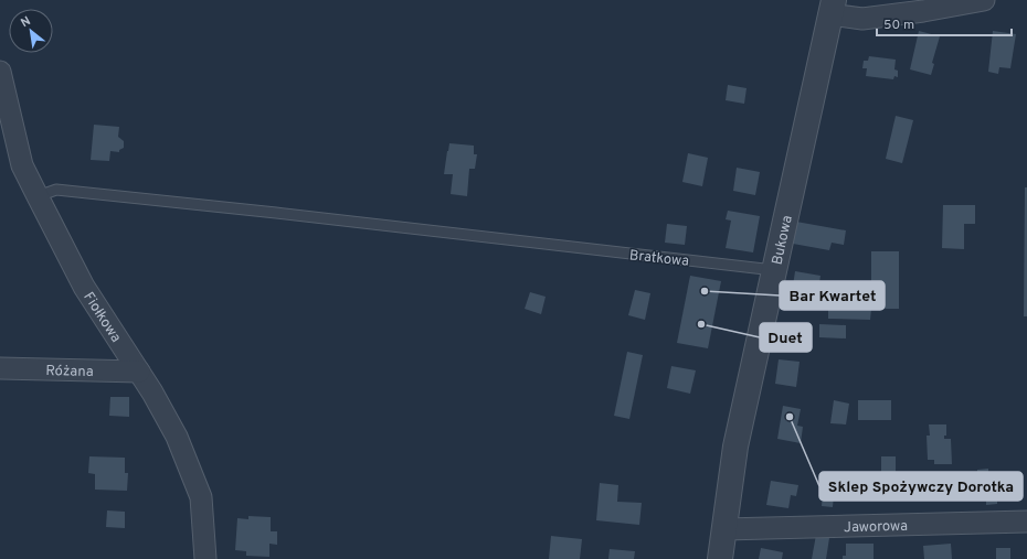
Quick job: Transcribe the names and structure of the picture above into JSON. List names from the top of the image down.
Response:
{
  "streets": {
    "street": [
      "Bukowa",
      "Fiołkowa",
      "Różana",
      "Jaworowa"
    ],
    "lane": ["Bratkowa"]
  },
  "crossings": [
    ["Bukowa", "Bratkowa"],
    ["Bukowa", "Jaworowa"],
    ["Bratkowa", "Fiołkowa"],
    ["Fiołkowa", "Różana"]
  ],
  "places": ["Bar Kwartet", "Duet", "Sklep Spożywczy Dorotka"],
  "scale_bar": "50 m",
  "north": "top left"
}
